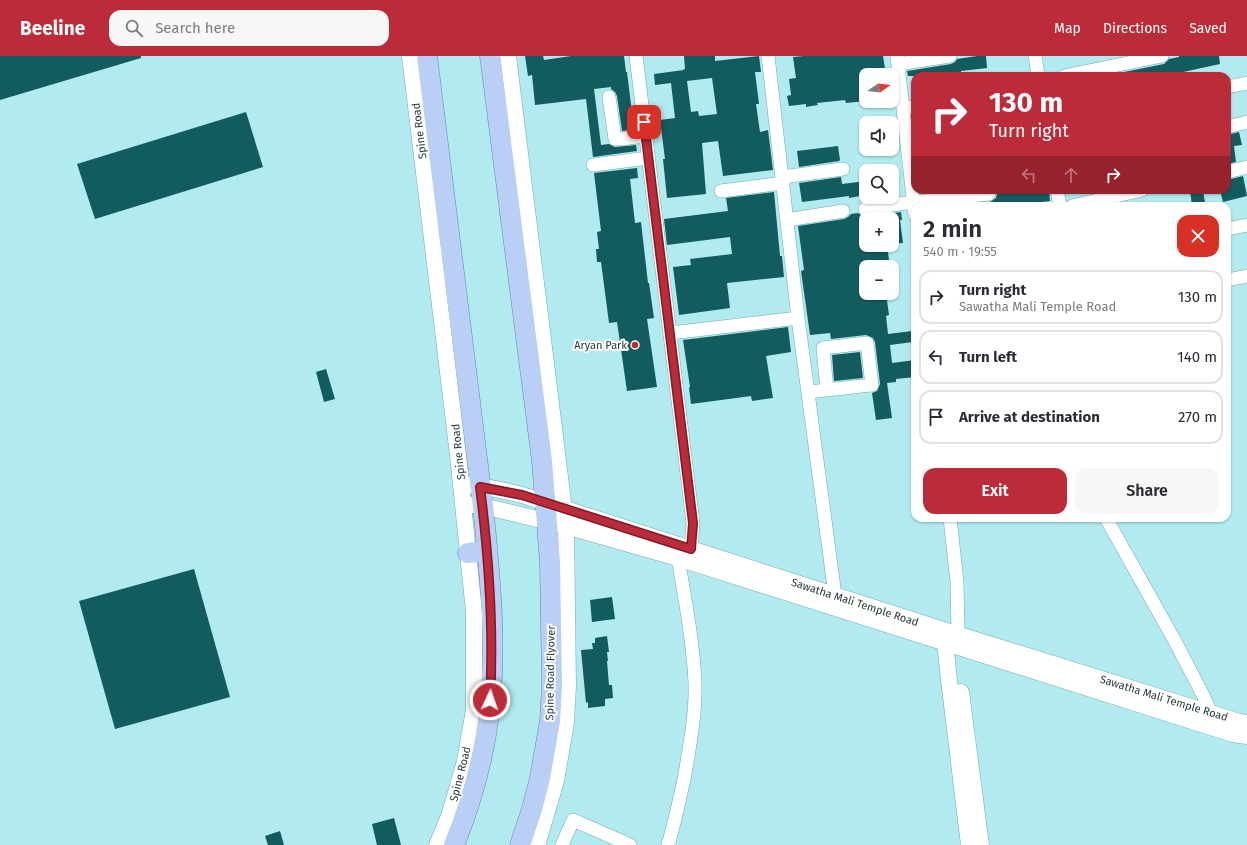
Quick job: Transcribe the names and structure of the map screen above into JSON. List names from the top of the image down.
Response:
{
  "streets": {
    "main road": ["Spine Road", "Spine Road Flyover"],
    "street": ["Sawatha Mali Temple Road"]
  },
  "crossings": [
    ["Spine Road", "Sawatha Mali Temple Road"],
    ["Sawatha Mali Temple Road", "Spine Road Flyover"]
  ],
  "places": ["Aryan Park"],
  "north": "right",
  "page": {
    "header": "Beeline",
    "search": "Search here",
    "nav": ["Map", "Directions", "Saved"],
    "map_buttons": ["+", "−"],
    "turn": ["130 m", "Turn right"],
    "heading": ["2 min", "540 m · 19:55"],
    "list": [
      {
        "name": "Turn right",
        "note": "Sawatha Mali Temple Road",
        "value": "130 m"
      },
      {
        "name": "Turn left",
        "value": "140 m"
      },
      {
        "name": "Arrive at destination",
        "value": "270 m"
      }
    ],
    "buttons": ["Exit", "Share"]
  }
}
